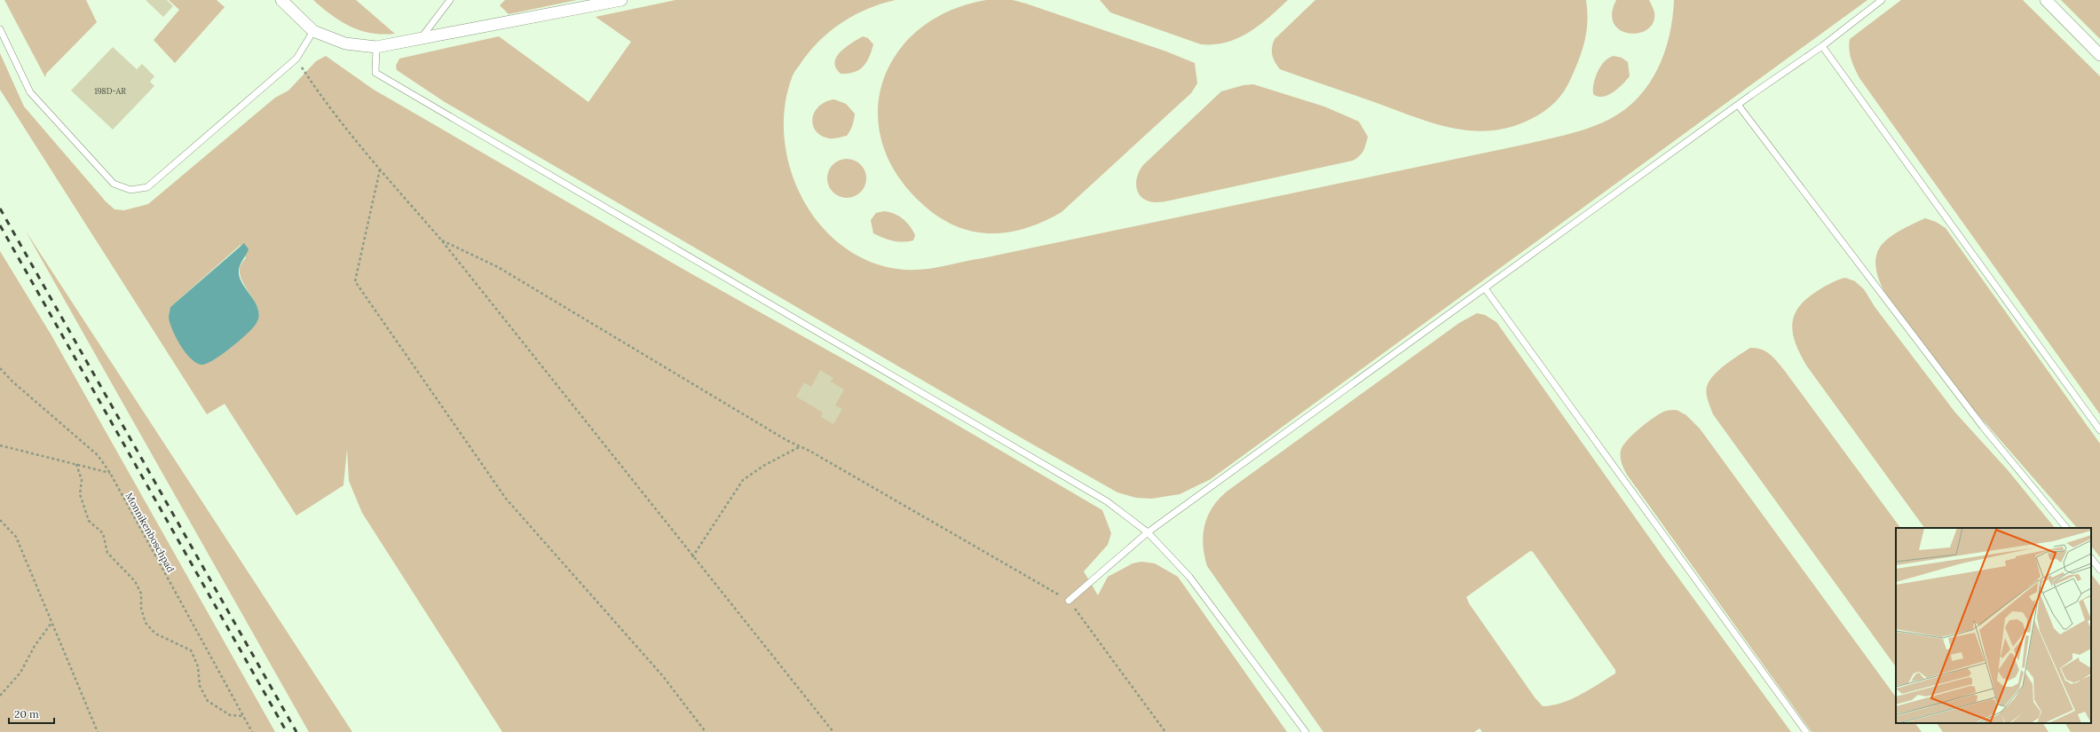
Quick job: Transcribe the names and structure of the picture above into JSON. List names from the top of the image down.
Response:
{
  "streets": {
    "path": ["Monnikenboschpad"]
  },
  "house_numbers": ["198D-AR"],
  "scale_bar": "20 m"
}
